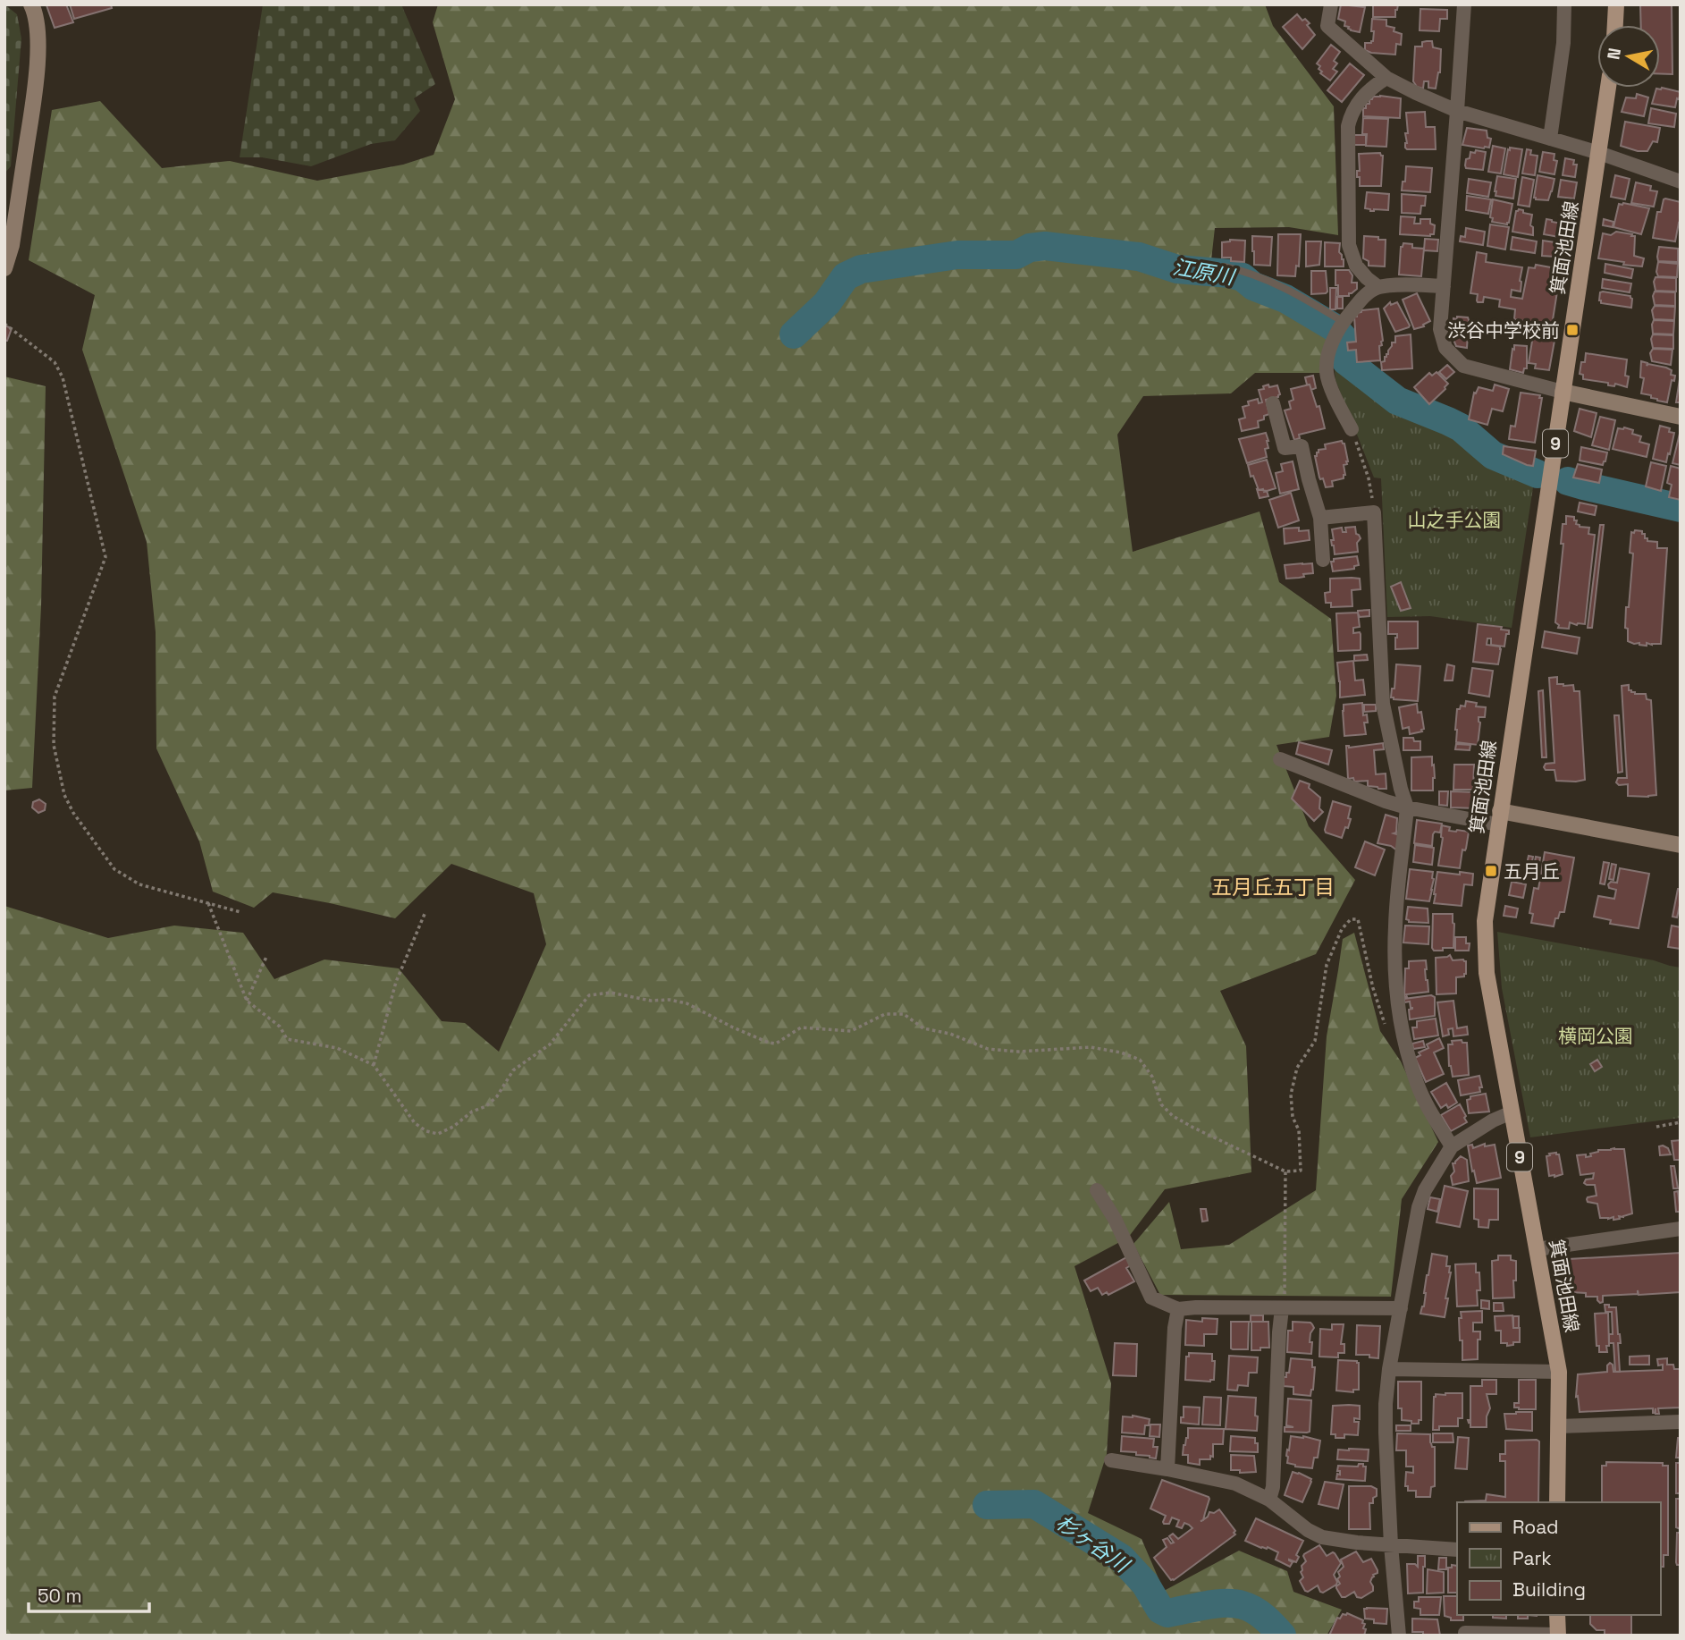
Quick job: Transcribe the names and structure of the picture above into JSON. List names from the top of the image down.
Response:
{
  "streets": {
    "main road": ["箕面池田線", "9"]
  },
  "districts": ["五月丘五丁目"],
  "water": ["江原川", "杉ヶ谷川"],
  "parks": ["山之手公園", "横岡公園"],
  "places": {
    "transit": ["渋谷中学校前", "五月丘"]
  },
  "legend": ["Road", "Park", "Building"],
  "scale_bar": "50 m",
  "north": "left"
}
